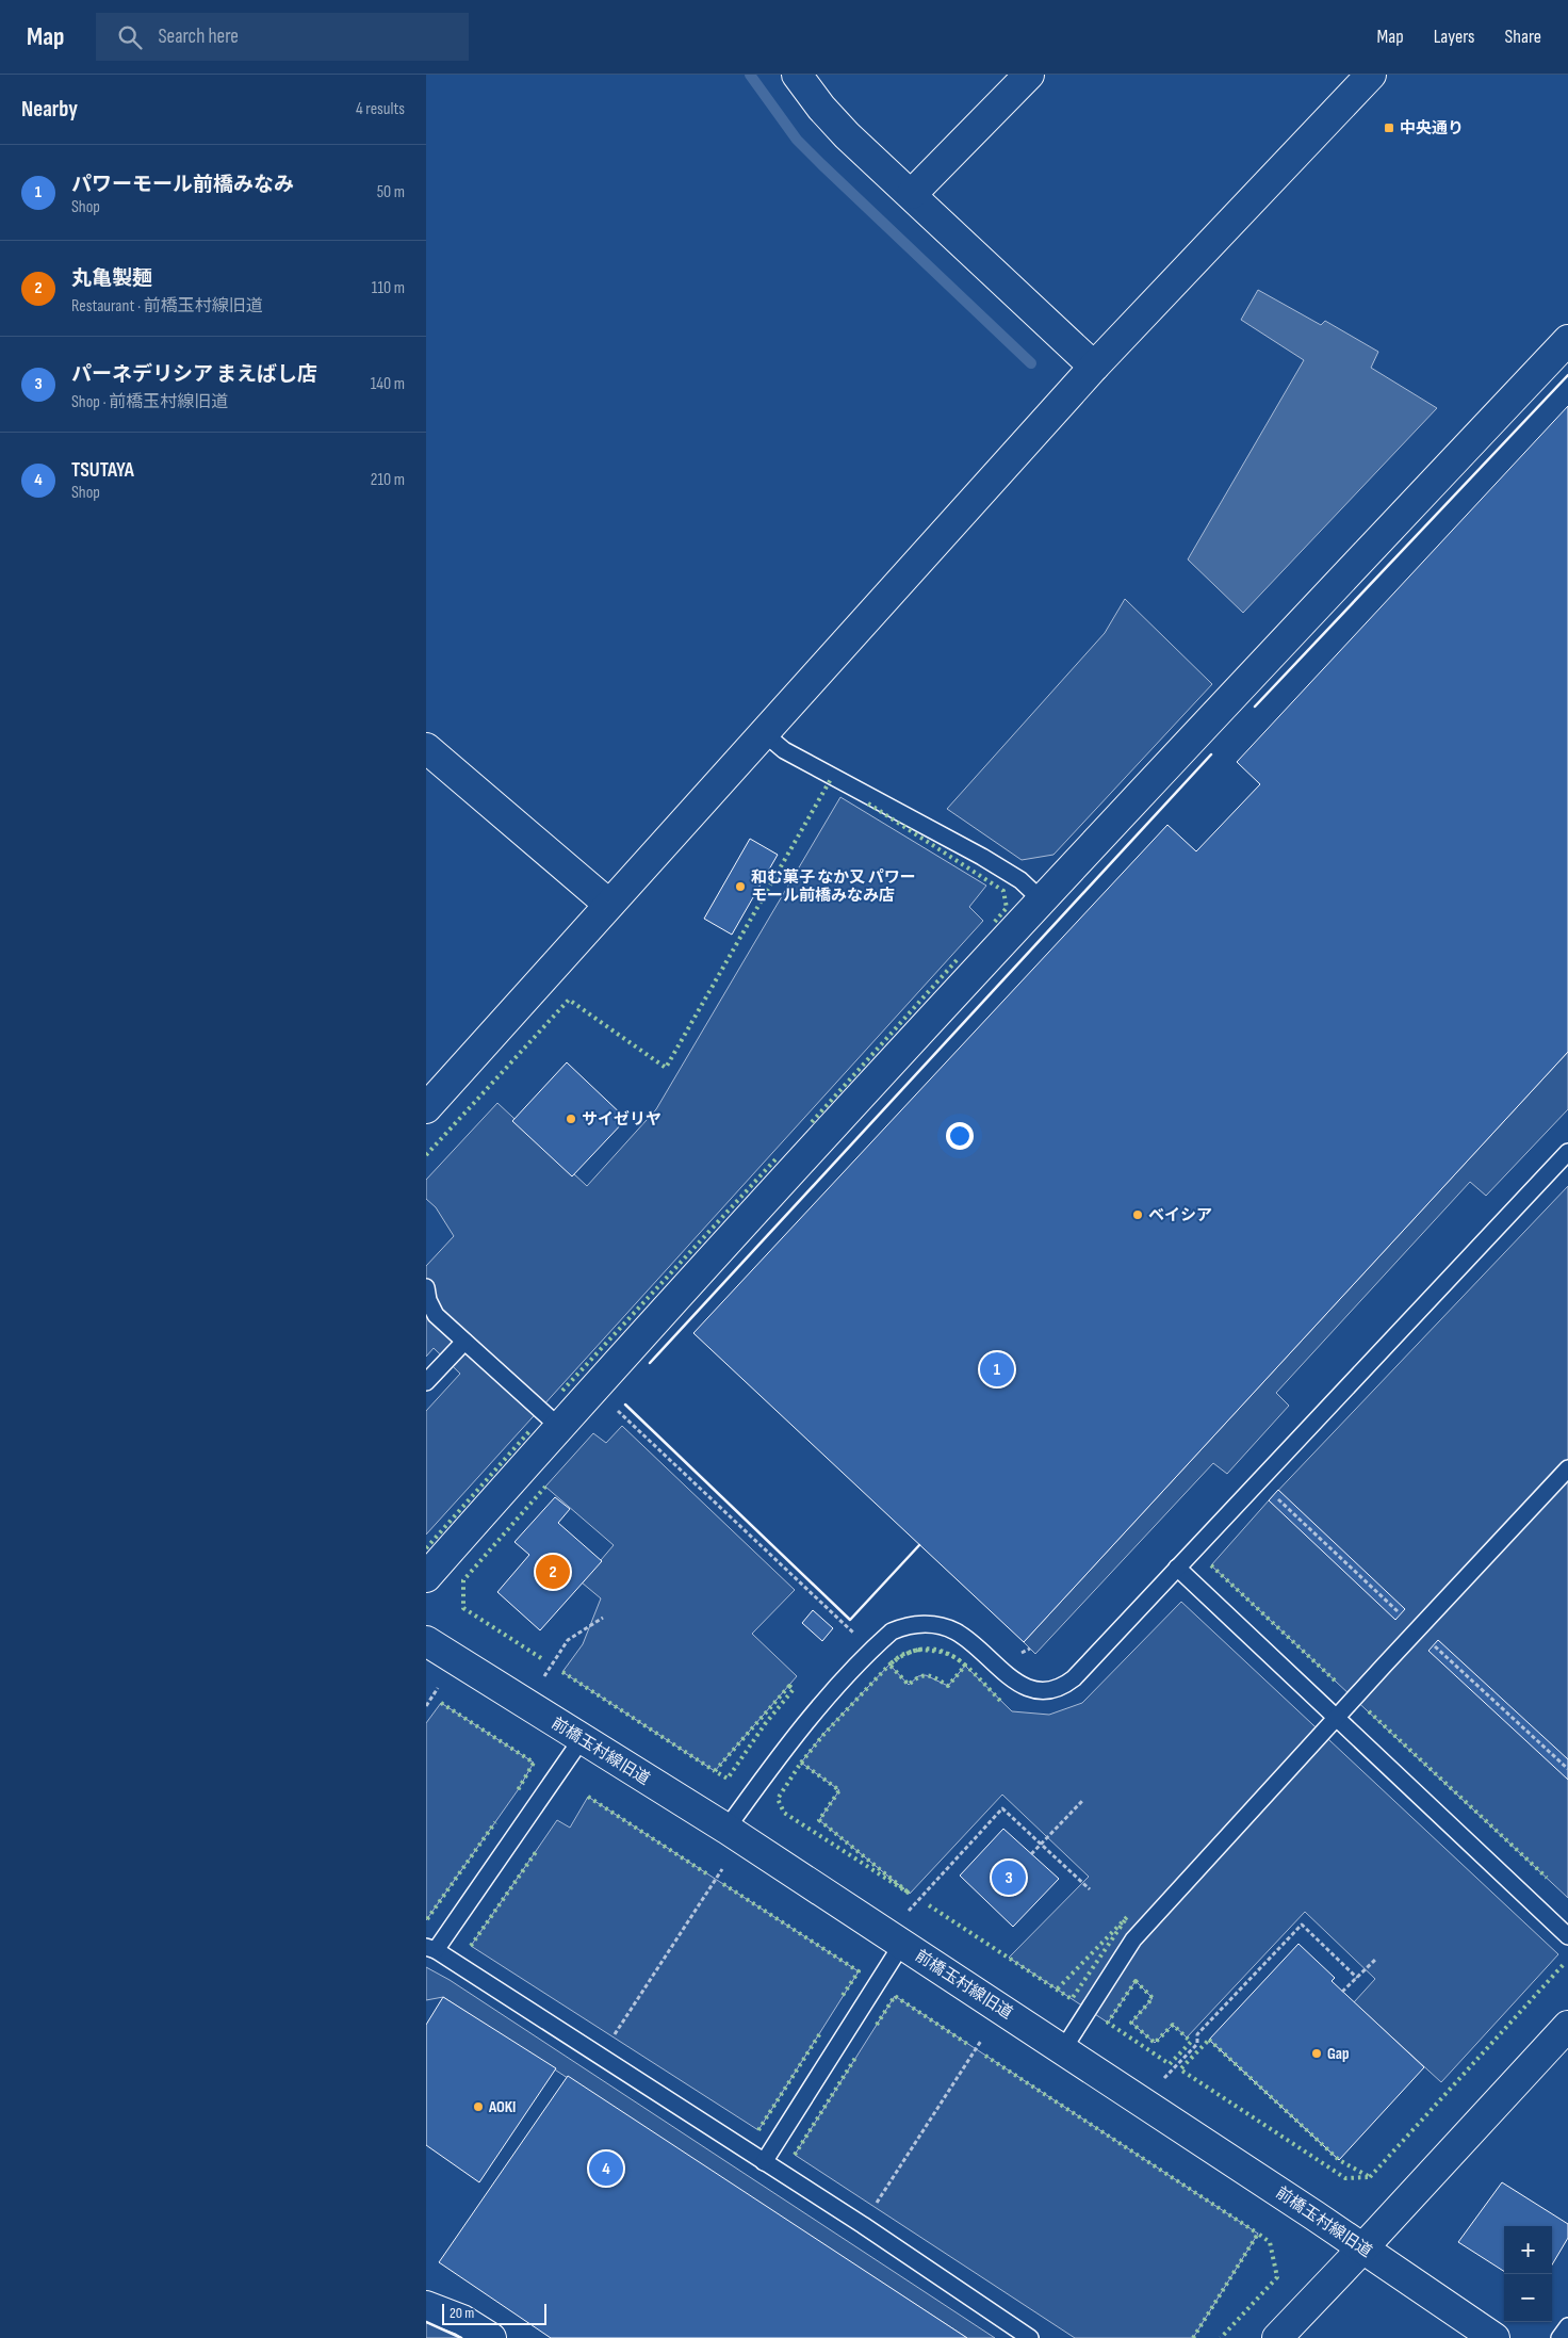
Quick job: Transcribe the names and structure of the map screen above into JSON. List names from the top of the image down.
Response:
{
  "streets": {
    "street": ["前橋玉村線旧道"]
  },
  "places": {
    "transit": ["中央通り"],
    "other": [
      "和む菓子 なか又 パワー モール前橋みなみ店",
      "サイゼリヤ",
      "ベイシア",
      "Gap",
      "AOKI"
    ]
  },
  "scale_bar": "20 m",
  "page": {
    "header": "Map",
    "search": "Search here",
    "nav": ["Map", "Layers", "Share"],
    "heading": ["Nearby", "4 results"],
    "list": [
      {
        "mark": "1",
        "name": "パワーモール前橋みなみ",
        "note": "Shop",
        "value": "50 m"
      },
      {
        "mark": "2",
        "name": "丸亀製麺",
        "note": "Restaurant · 前橋玉村線旧道",
        "value": "110 m"
      },
      {
        "mark": "3",
        "name": "パーネデリシア まえばし店",
        "note": "Shop · 前橋玉村線旧道",
        "value": "140 m"
      },
      {
        "mark": "4",
        "name": "TSUTAYA",
        "note": "Shop",
        "value": "210 m"
      }
    ],
    "pins": [
      "1",
      "2",
      "3",
      "4"
    ],
    "map_buttons": ["+", "−"],
    "scale": "20 m"
  }
}
